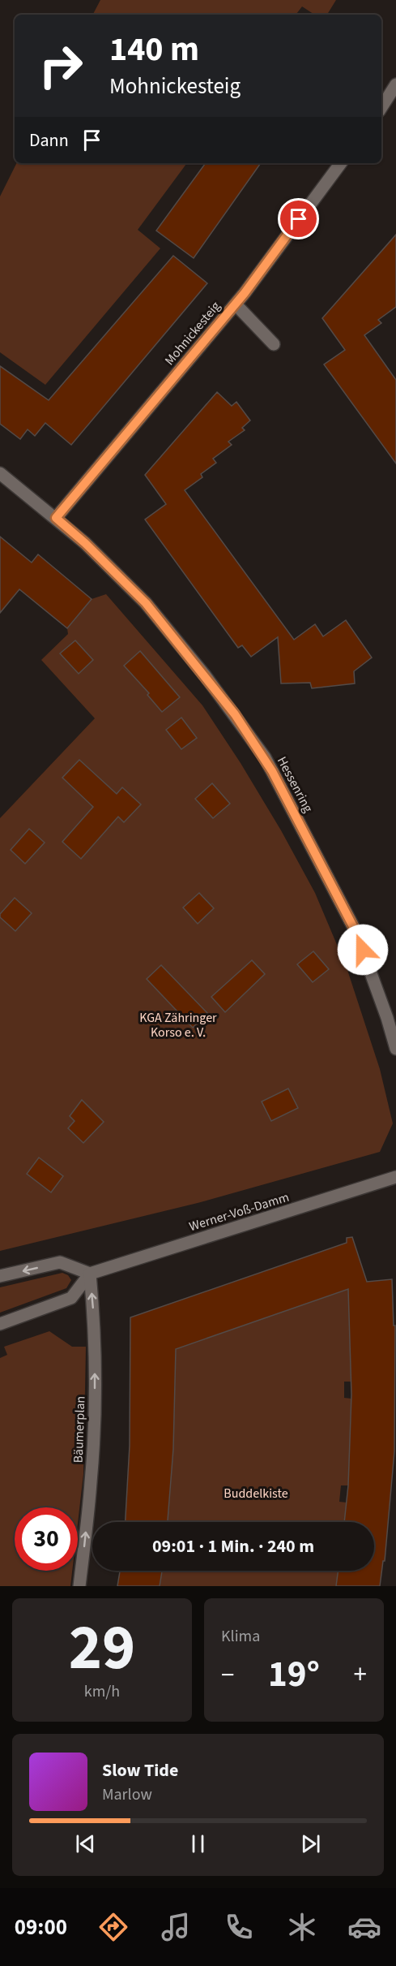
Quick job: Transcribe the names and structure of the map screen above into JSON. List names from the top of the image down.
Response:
{
  "streets": {
    "street": [
      "Mohnickesteig",
      "Hessenring",
      "Werner-Voß-Damm",
      "Bäumerplan"
    ]
  },
  "crossings": [
    ["Mohnickesteig", "Hessenring"],
    ["Werner-Voß-Damm", "Bäumerplan"]
  ],
  "one_way": ["Bäumerplan"],
  "parks": ["KGA Zähringer Korso e. V.", "Buddelkiste"],
  "page": {
    "turn": ["140 m", "Mohnickesteig"],
    "then": "Dann",
    "limit": "30",
    "trip": "09:01 · 1 Min. · 240 m",
    "tile": [
      ["29", "km/h"],
      "Klima"
    ],
    "heat": ["−", "19°", "+"],
    "song": ["Slow Tide", "Marlow"],
    "tabs": "09:00"
  }
}
